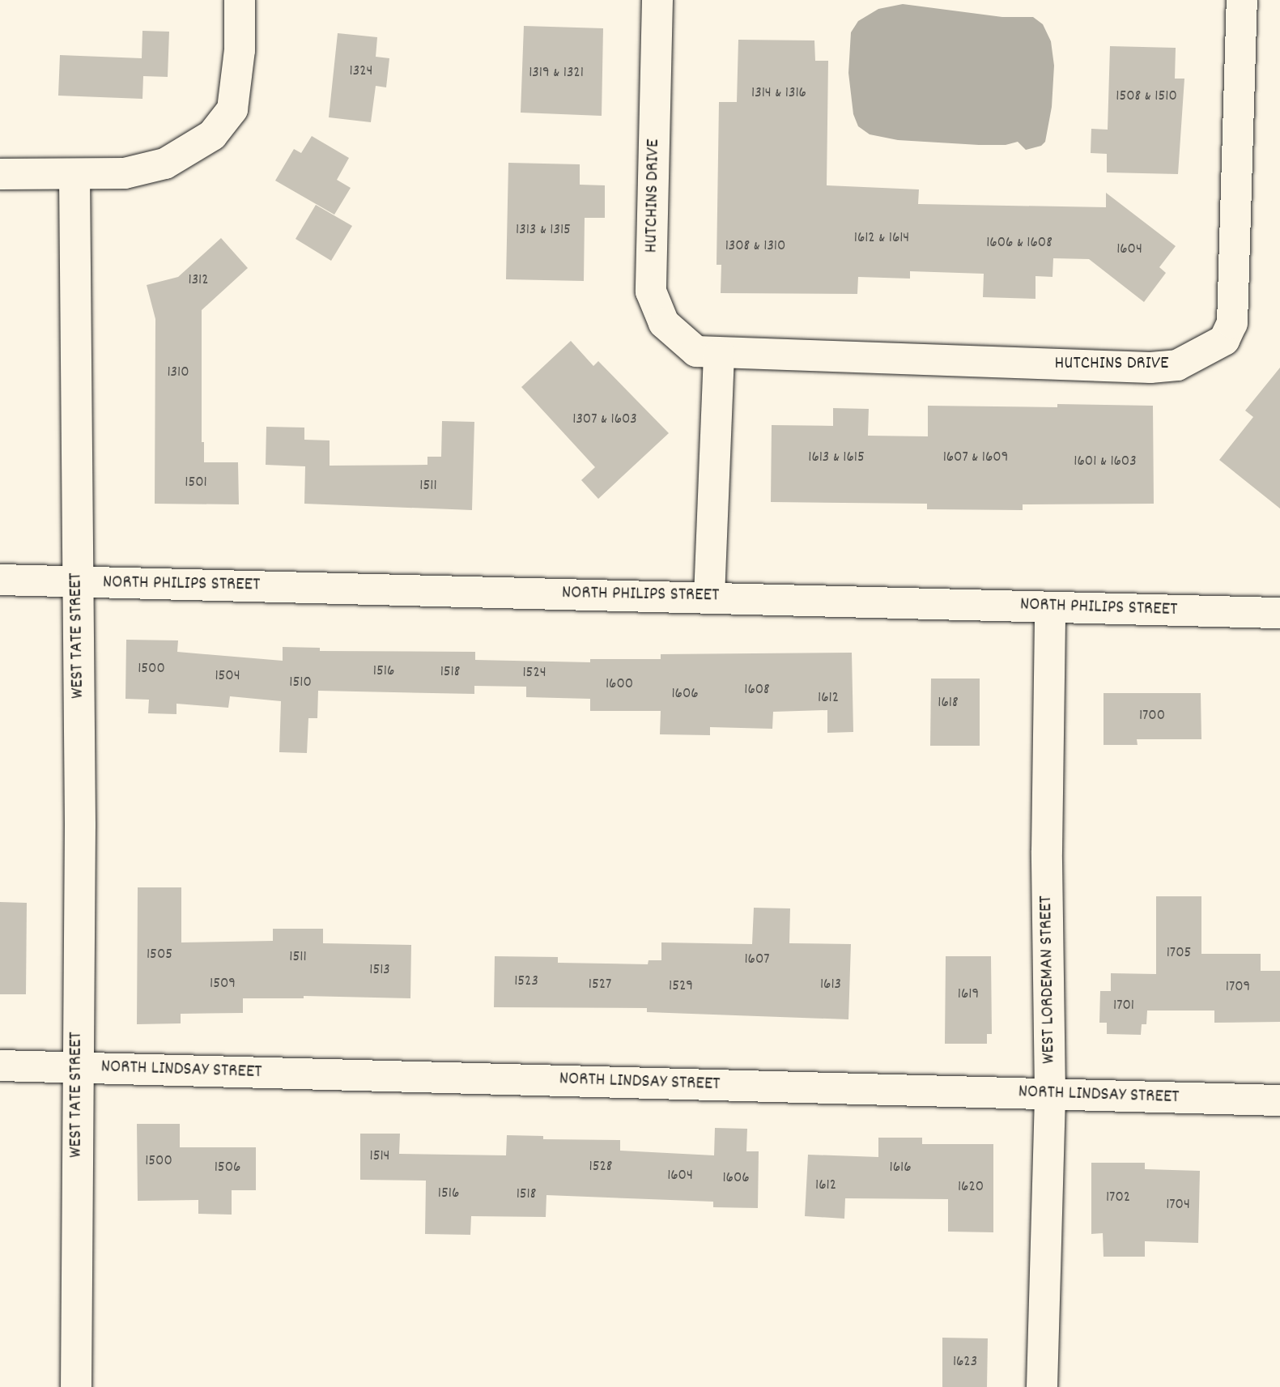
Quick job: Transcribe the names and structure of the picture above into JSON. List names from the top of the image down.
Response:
{
  "streets": {
    "street": [
      "HUTCHINS DRIVE",
      "NORTH PHILIPS STREET",
      "WEST TATE STREET",
      "WEST LORDEMAN STREET",
      "NORTH LINDSAY STREET"
    ]
  },
  "crossings": [
    ["NORTH PHILIPS STREET", "WEST TATE STREET"],
    ["NORTH PHILIPS STREET", "WEST LORDEMAN STREET"],
    ["WEST TATE STREET", "NORTH LINDSAY STREET"],
    ["WEST LORDEMAN STREET", "NORTH LINDSAY STREET"]
  ],
  "house_numbers": [
    "1324",
    "1319 & 1321",
    "1314 & 1316",
    "1508 & 1510",
    "1313 & 1315",
    "1612 & 1614",
    "1606 & 1608",
    "1308 & 1310",
    "1604",
    "1312",
    "1310",
    "1307 & 1603",
    "1613 & 1615",
    "1607 & 1609",
    "1601 & 1603",
    "1501",
    "1511",
    "1500",
    "1516",
    "1518",
    "1524",
    "1504",
    "1510",
    "1600",
    "1608",
    "1606",
    "1612",
    "1618",
    "1700",
    "1705",
    "1505",
    "1511",
    "1607",
    "1513",
    "1523",
    "1509",
    "1527",
    "1613",
    "1529",
    "1709",
    "1619",
    "1701",
    "1514",
    "1500",
    "1528",
    "1506",
    "1616",
    "1604",
    "1606",
    "1612",
    "1620",
    "1516",
    "1518",
    "1702",
    "1704",
    "1623"
  ]
}
